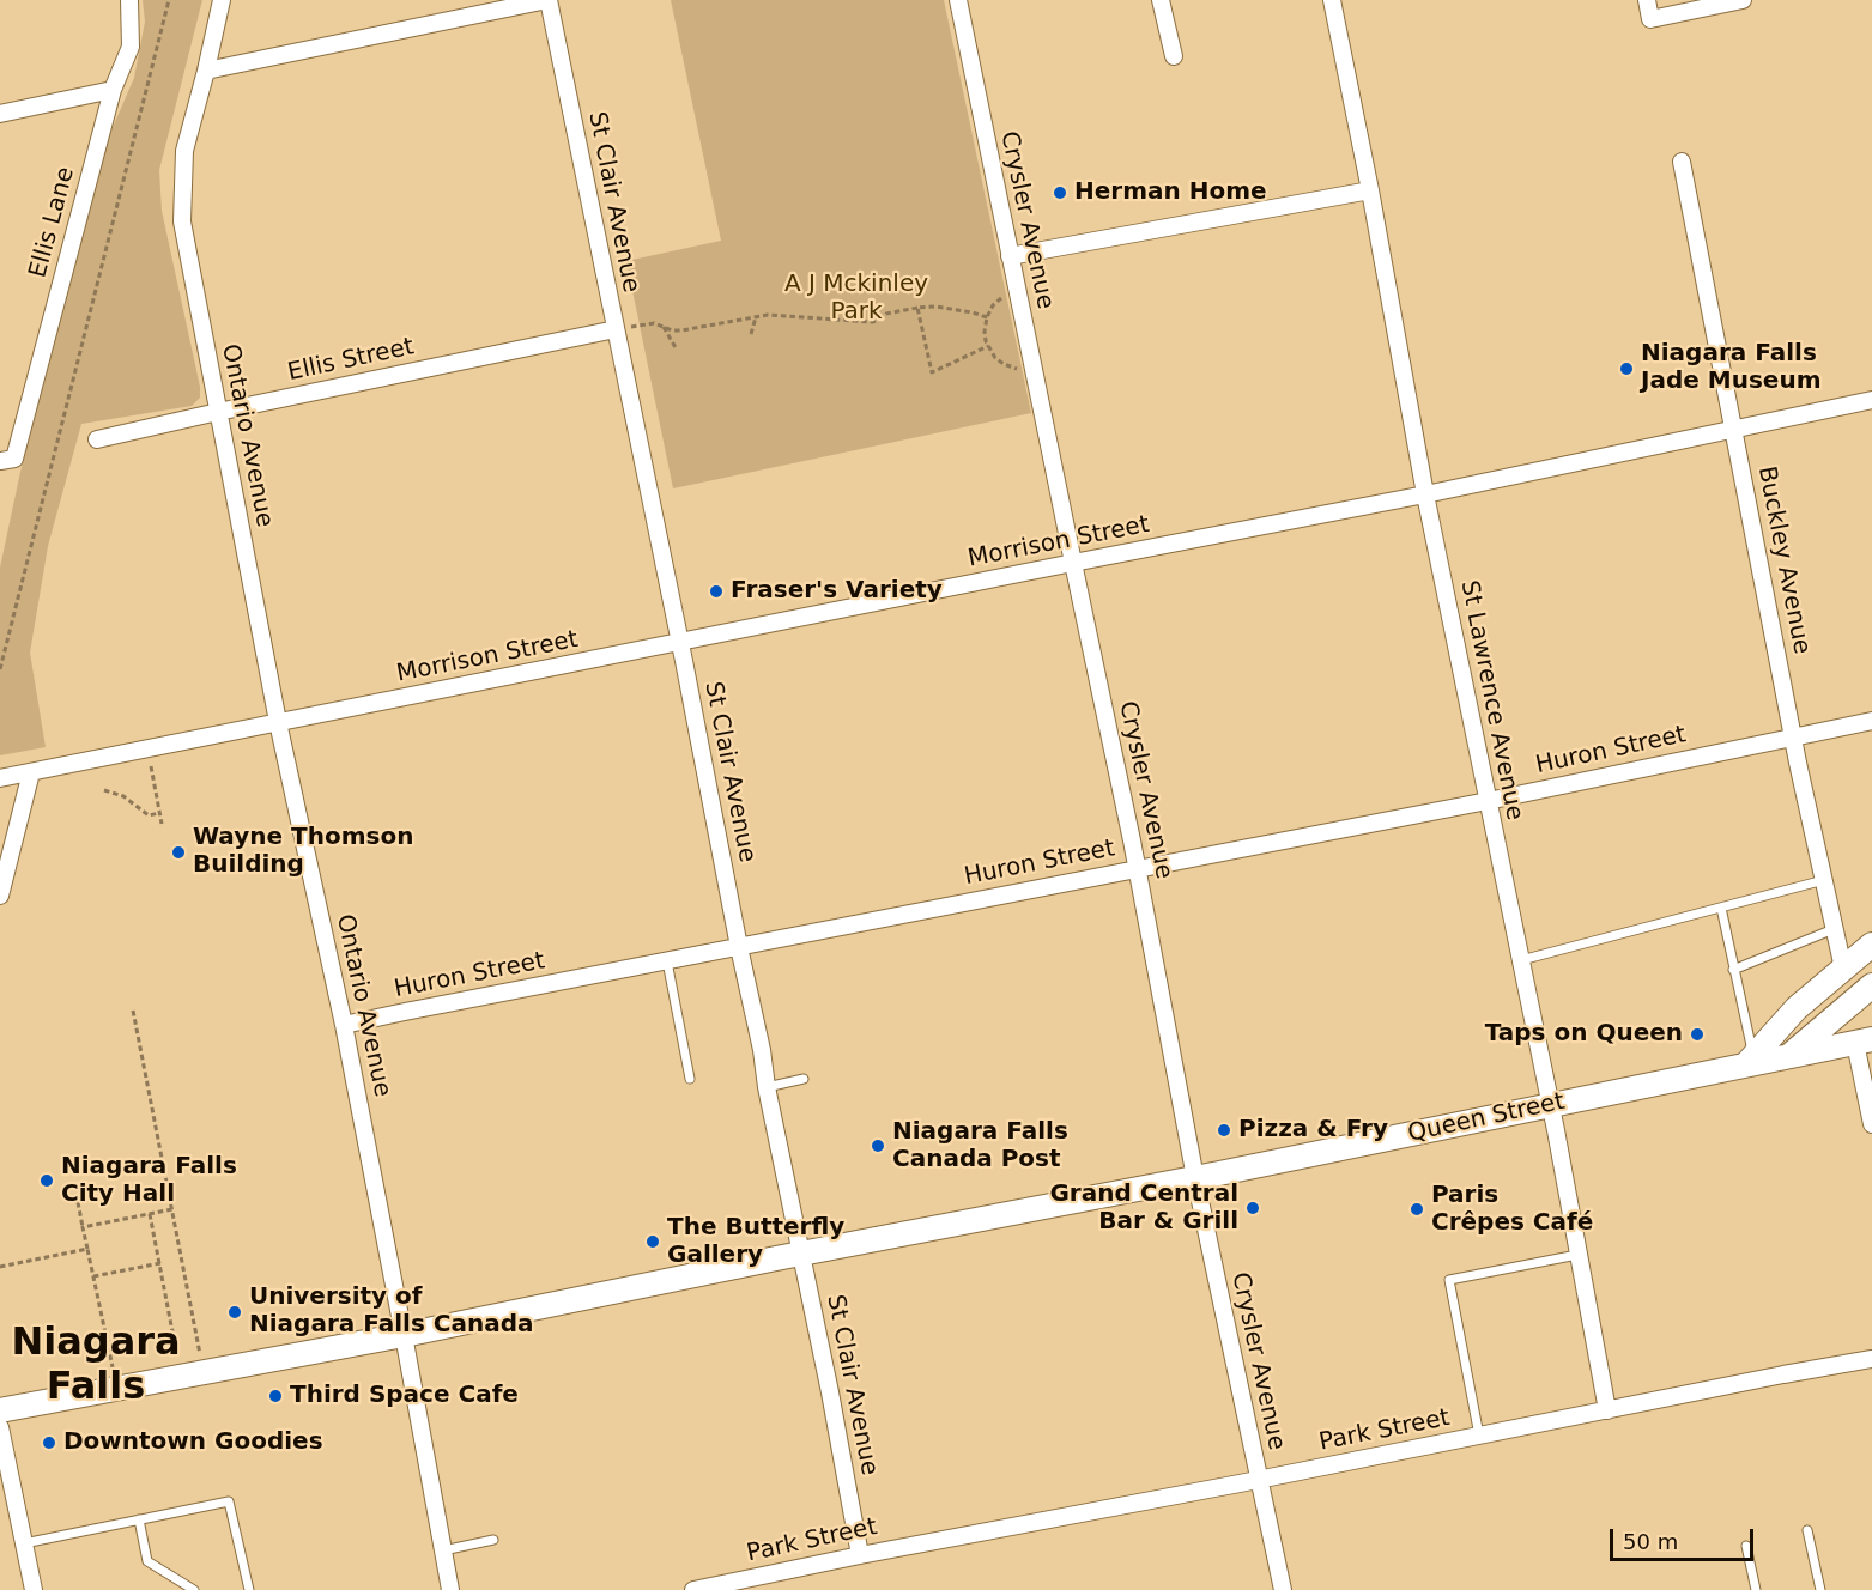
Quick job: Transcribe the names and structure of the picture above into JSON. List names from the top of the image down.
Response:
{
  "streets": {
    "street": [
      "St Clair Avenue",
      "Crysler Avenue",
      "Ellis Lane",
      "Ellis Street",
      "Ontario Avenue",
      "Morrison Street",
      "Buckley Avenue",
      "St Lawrence Avenue",
      "Huron Street",
      "Queen Street",
      "Park Street"
    ]
  },
  "crossings": [
    ["St Clair Avenue", "Ellis Street"],
    ["St Clair Avenue", "Morrison Street"],
    ["St Clair Avenue", "Huron Street"],
    ["St Clair Avenue", "Queen Street"],
    ["St Clair Avenue", "Park Street"],
    ["Crysler Avenue", "Morrison Street"],
    ["Crysler Avenue", "Huron Street"],
    ["Crysler Avenue", "Queen Street"],
    ["Crysler Avenue", "Park Street"],
    ["Ellis Street", "Ontario Avenue"],
    ["Ontario Avenue", "Morrison Street"],
    ["Ontario Avenue", "Huron Street"],
    ["Ontario Avenue", "Queen Street"],
    ["Morrison Street", "Buckley Avenue"],
    ["Morrison Street", "St Lawrence Avenue"],
    ["Buckley Avenue", "Huron Street"],
    ["St Lawrence Avenue", "Huron Street"],
    ["St Lawrence Avenue", "Queen Street"],
    ["St Lawrence Avenue", "Park Street"]
  ],
  "districts": ["Niagara Falls"],
  "parks": ["A J Mckinley Park"],
  "places": [
    "Herman Home",
    "Niagara Falls Jade Museum",
    "Fraser's Variety",
    "Wayne Thomson Building",
    "Taps on Queen",
    "Pizza & Fry",
    "Niagara Falls Canada Post",
    "Niagara Falls City Hall",
    "Grand Central Bar & Grill",
    "Paris Crêpes Café",
    "The Butterfly Gallery",
    "University of Niagara Falls Canada",
    "Third Space Cafe",
    "Downtown Goodies"
  ],
  "scale_bar": "50 m"
}
